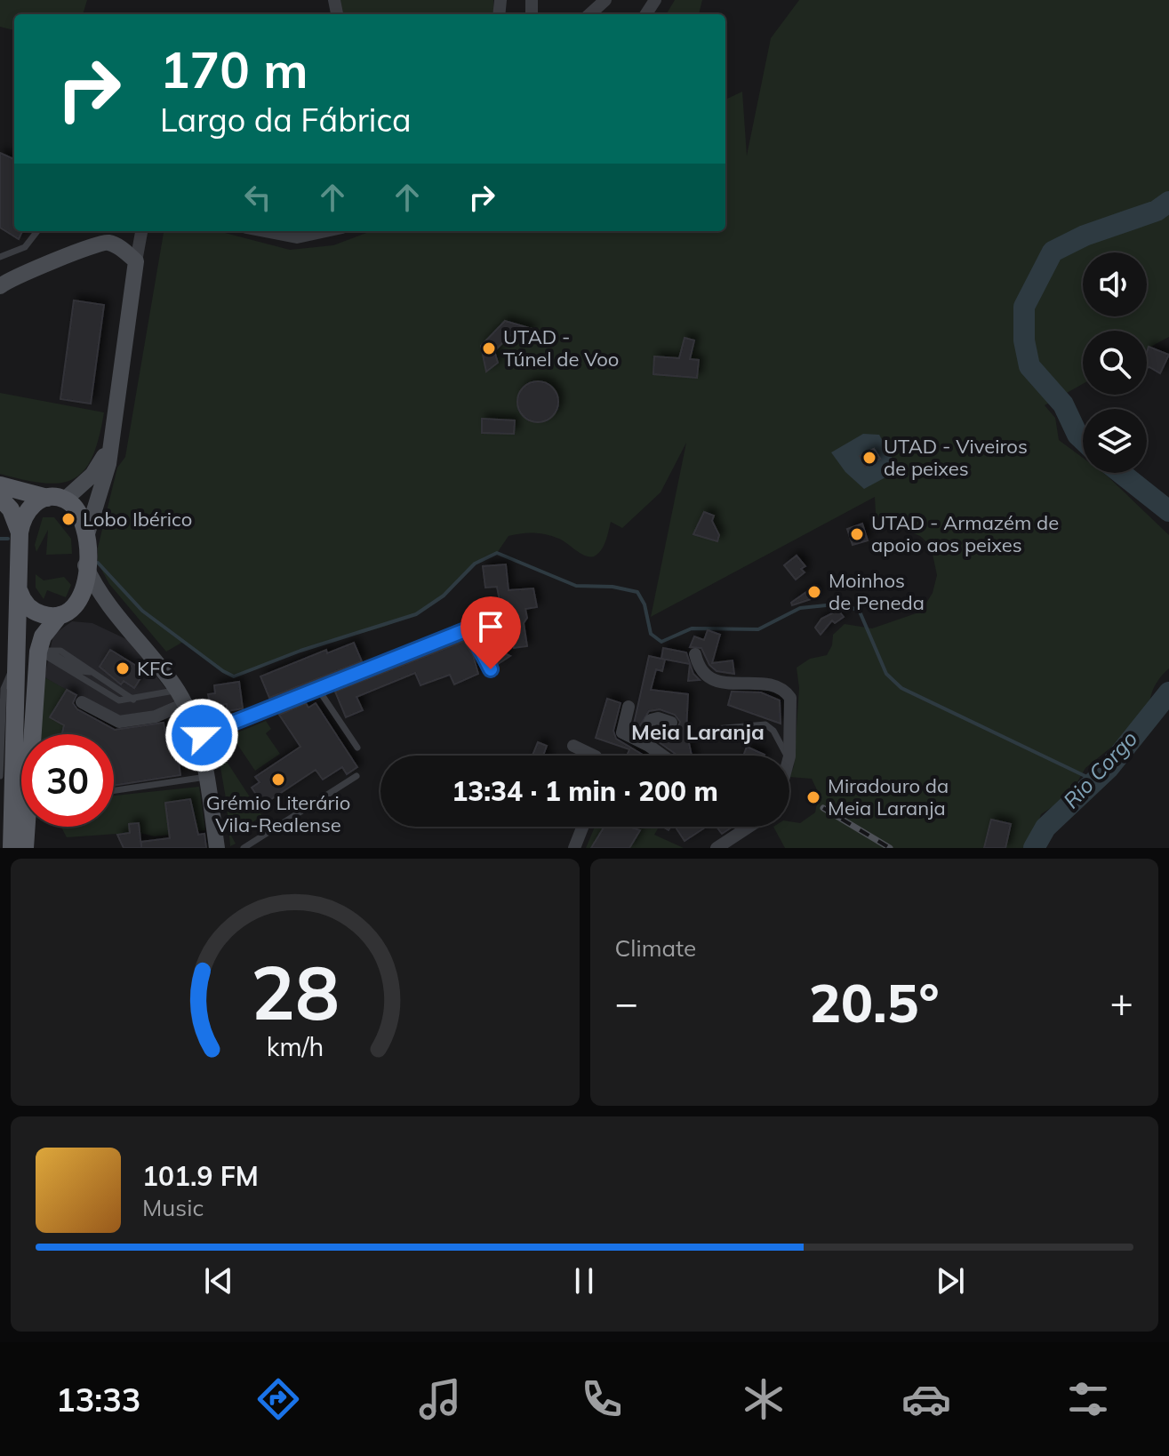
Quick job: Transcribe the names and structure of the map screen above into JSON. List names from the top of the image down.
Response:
{
  "districts": ["Meia Laranja"],
  "water": ["Rio Corgo"],
  "places": [
    "UTAD - Túnel de Voo",
    "UTAD - Viveiros de peixes",
    "Lobo Ibérico",
    "UTAD - Armazém de apoio aos peixes",
    "Moinhos de Peneda",
    "KFC",
    "Grémio Literário Vila-Realense",
    "Miradouro da Meia Laranja"
  ],
  "page": {
    "turn": ["170 m", "Largo da Fábrica"],
    "limit": "30",
    "trip": "13:34 · 1 min · 200 m",
    "tile": "Climate",
    "heat": ["−", "20.5°", "+"],
    "song": ["101.9 FM", "Music"],
    "tabs": "13:33",
    "gauge": ["28", "km/h"]
  }
}
